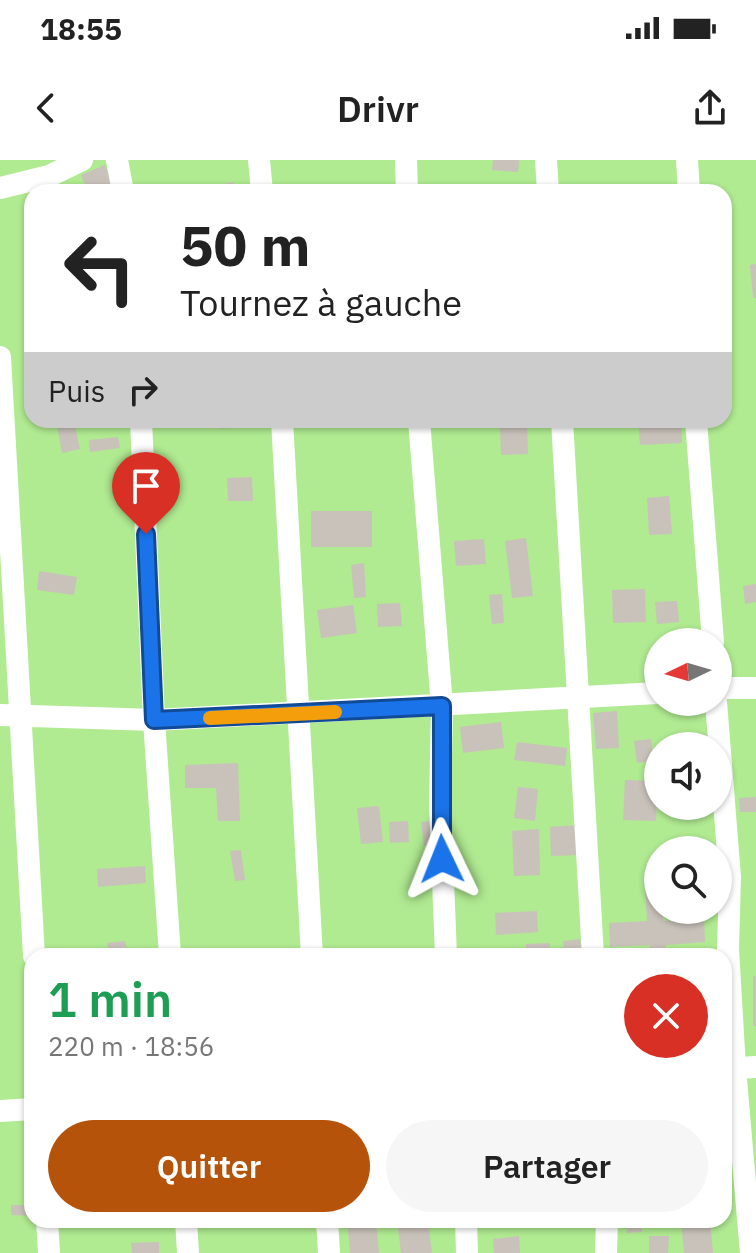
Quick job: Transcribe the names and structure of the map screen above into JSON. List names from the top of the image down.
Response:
{
  "north": "left",
  "page": {
    "status": "18:55",
    "header": "Drivr",
    "turn": ["50 m", "Tournez à gauche"],
    "then": "Puis",
    "heading": ["1 min", "220 m · 18:56"],
    "buttons": ["Quitter", "Partager"]
  }
}
